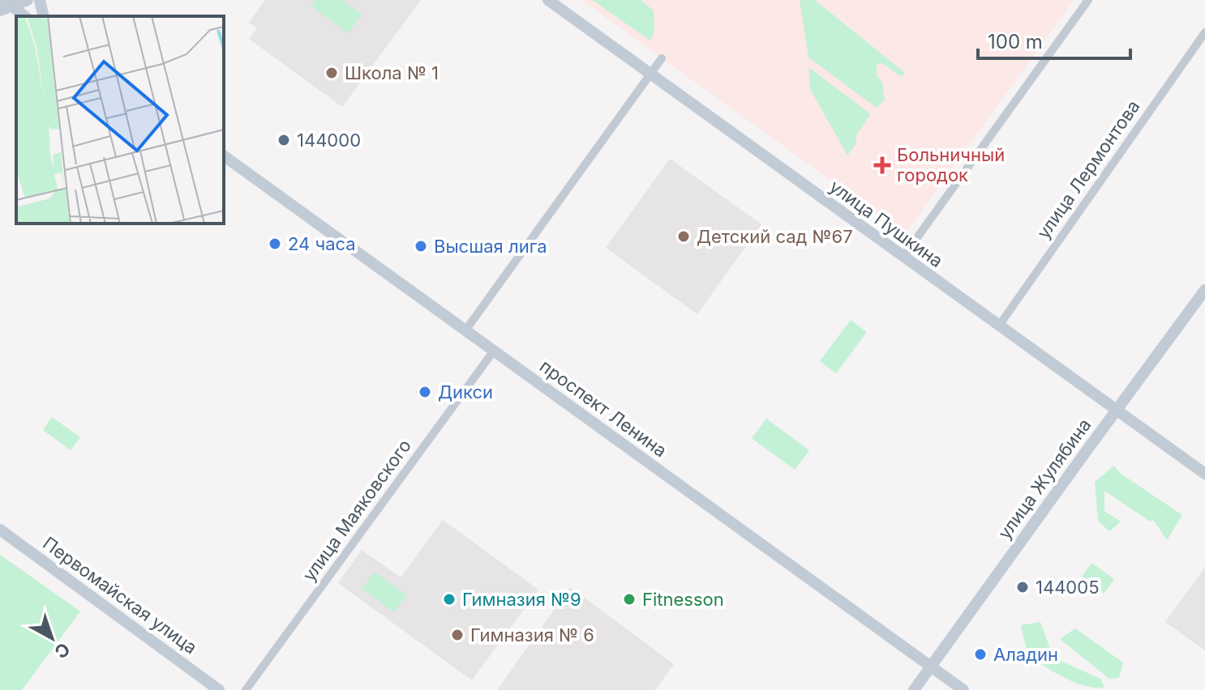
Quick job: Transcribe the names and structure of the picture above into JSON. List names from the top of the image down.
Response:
{
  "streets": {
    "main road": [
      "улица Пушкина",
      "проспект Ленина",
      "улица Жулябина",
      "Первомайская улица"
    ],
    "street": ["улица Лермонтова", "улица Маяковского"]
  },
  "crossings": [
    ["улица Лермонтова", "улица Пушкина"],
    ["улица Пушкина", "улица Жулябина"],
    ["проспект Ленина", "улица Жулябина"],
    ["проспект Ленина", "улица Маяковского"]
  ],
  "places": {
    "other": [
      "Школа № 1",
      "144000",
      "Детский сад №67",
      "24 часа",
      "Высшая лига",
      "Дикси",
      "144005",
      "Гимназия №9",
      "Fitnesson",
      "Гимназия № 6",
      "Аладин"
    ],
    "health": ["Больничный городок"]
  },
  "scale_bar": "100 m",
  "north": "bottom right"
}
